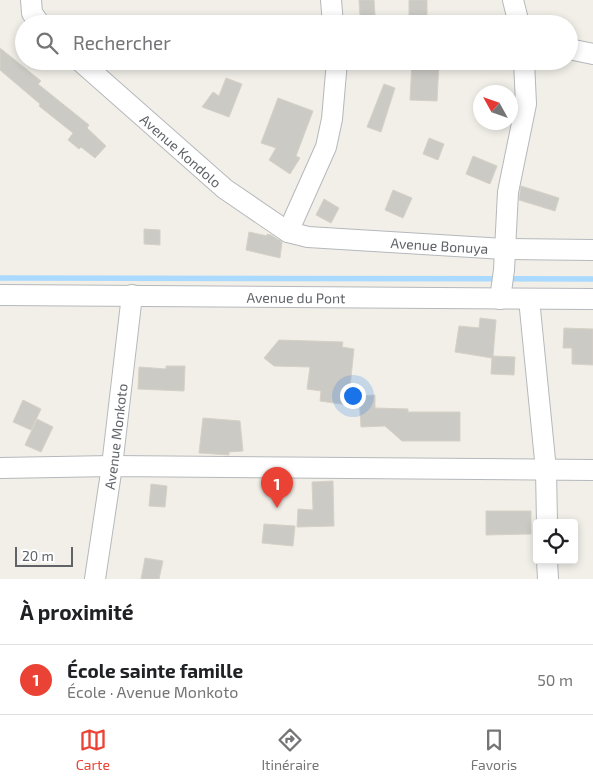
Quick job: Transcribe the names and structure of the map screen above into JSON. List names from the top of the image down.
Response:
{
  "streets": {
    "street": [
      "Avenue Kondolo",
      "Avenue Bonuya",
      "Avenue du Pont",
      "Avenue Monkoto"
    ]
  },
  "crossings": [
    ["Avenue Kondolo", "Avenue Bonuya"],
    ["Avenue du Pont", "Avenue Monkoto"]
  ],
  "scale_bar": "20 m",
  "north": "top left",
  "page": {
    "search": "Rechercher",
    "pins": "1",
    "scale": "20 m",
    "heading": "À proximité",
    "list": [
      {
        "mark": "1",
        "name": "École sainte famille",
        "note": "École · Avenue Monkoto",
        "value": "50 m"
      }
    ],
    "nav": ["Carte", "Itinéraire", "Favoris"]
  }
}
